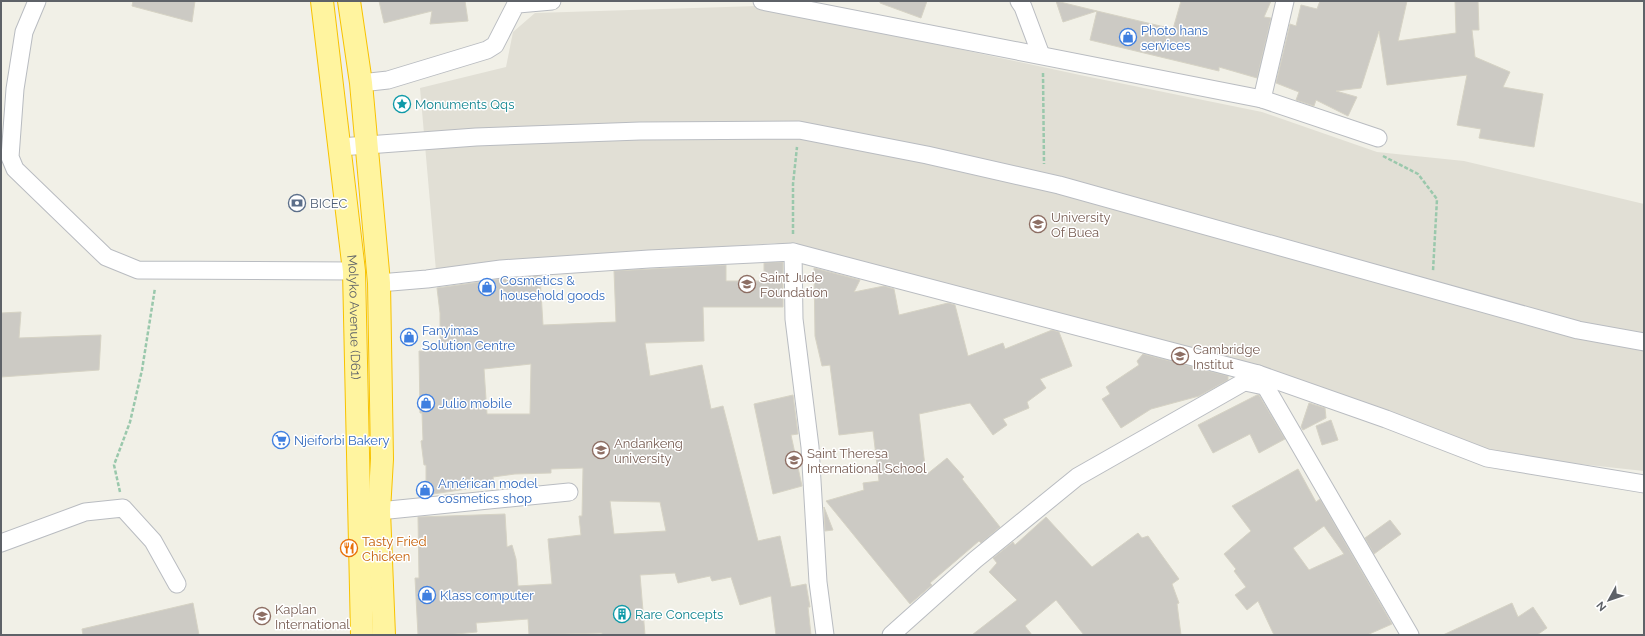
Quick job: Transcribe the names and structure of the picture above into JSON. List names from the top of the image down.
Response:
{
  "streets": {
    "highway": ["Molyko Avenue (D61)"]
  },
  "places": {
    "shop": [
      "Photo hans services",
      "Cosmetics & household goods",
      "Fanyimas Solution Centre",
      "Julio mobile",
      "Américan model cosmetics shop",
      "Klass computer"
    ],
    "place": ["Monuments Qqs"],
    "bank": ["BICEC"],
    "school or university": [
      "University Of Buea",
      "Saint Jude Foundation",
      "Cambridge Institut",
      "Andankeng university",
      "Saint Theresa International School",
      "Kaplan International"
    ],
    "supermarket": ["Njeiforbi Bakery"],
    "restaurant": ["Tasty Fried Chicken"],
    "building": ["Rare Concepts"]
  },
  "north": "bottom left"
}
